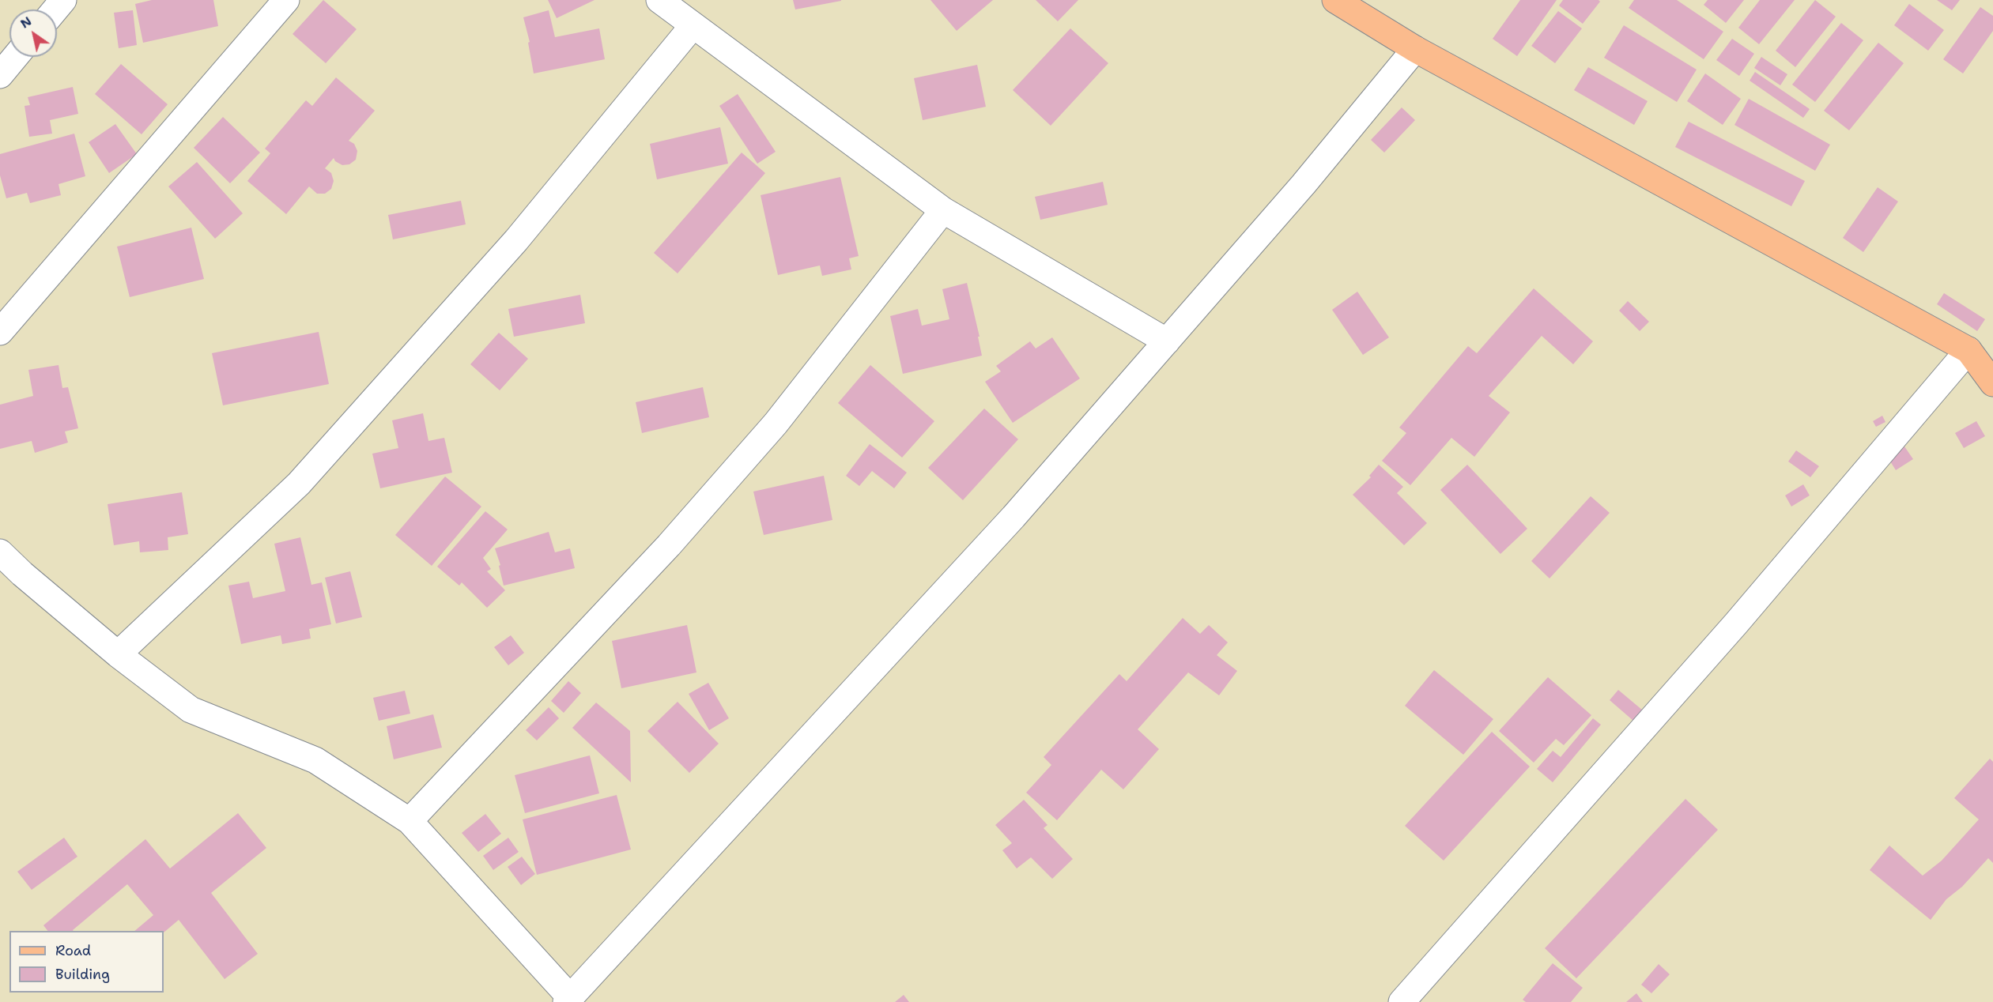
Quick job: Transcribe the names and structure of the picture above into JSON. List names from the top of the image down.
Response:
{
  "legend": ["Road", "Building"],
  "north": "top left"
}
